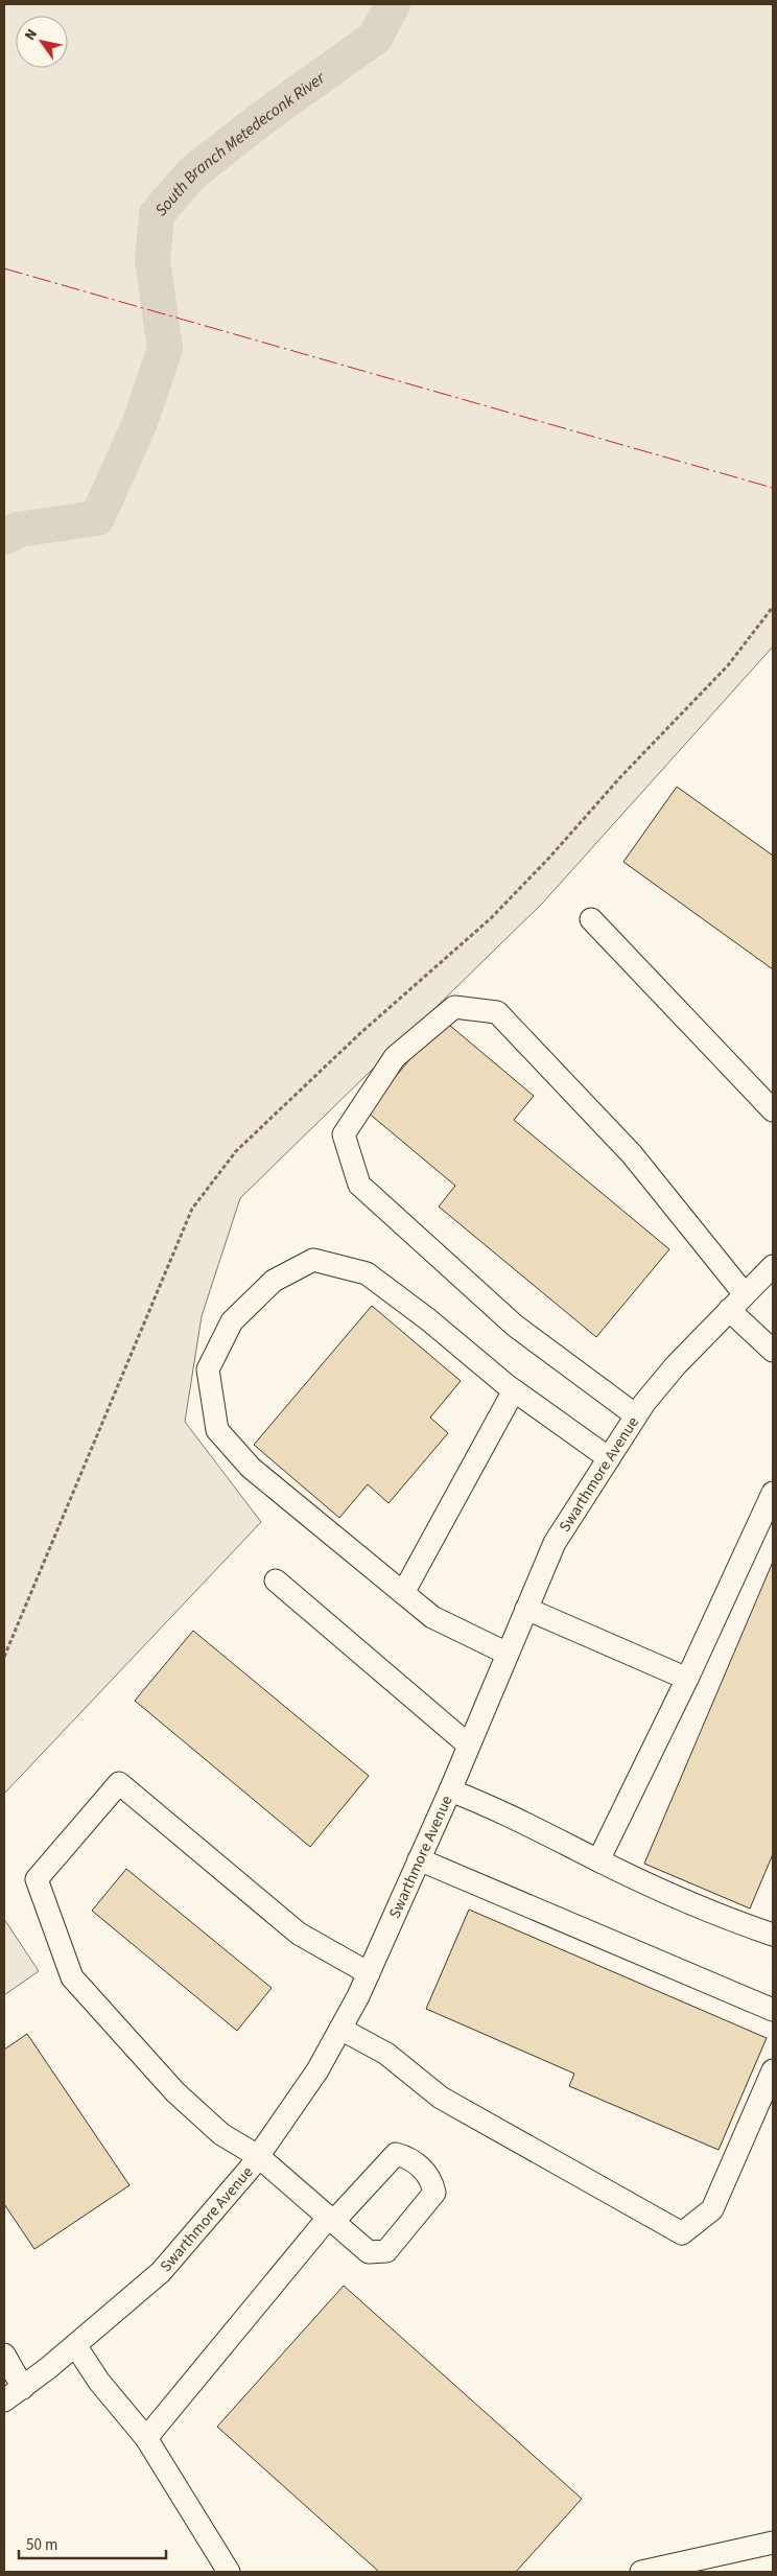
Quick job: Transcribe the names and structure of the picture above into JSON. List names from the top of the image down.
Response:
{
  "streets": {
    "street": ["Swarthmore Avenue"]
  },
  "water": ["South Branch Metedeconk River"],
  "scale_bar": "50 m",
  "north": "top left"
}
